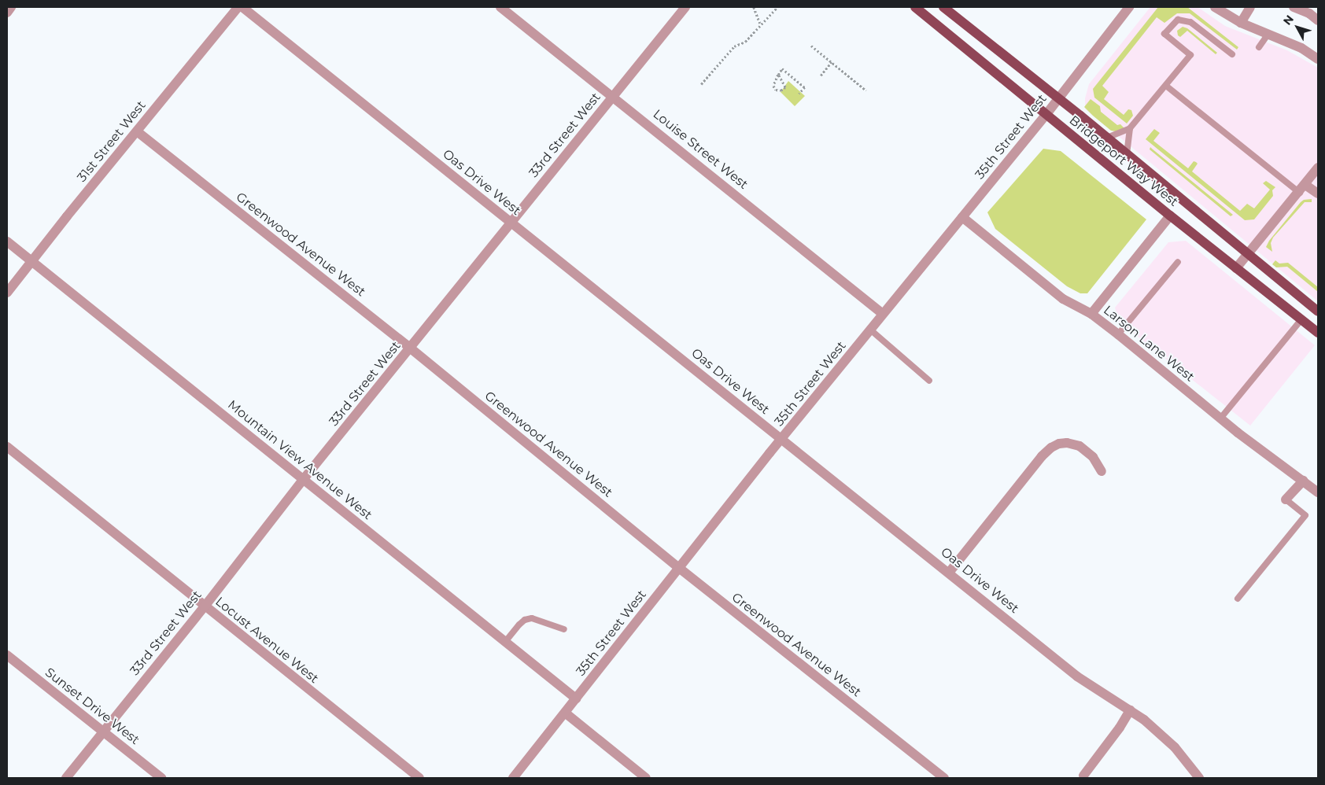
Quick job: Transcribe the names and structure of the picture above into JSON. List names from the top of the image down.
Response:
{
  "streets": {
    "main road": ["Bridgeport Way West"],
    "street": [
      "33rd Street West",
      "35th Street West",
      "31st Street West",
      "Louise Street West",
      "Oas Drive West",
      "Greenwood Avenue West",
      "Larson Lane West",
      "Mountain View Avenue West",
      "Locust Avenue West",
      "Sunset Drive West"
    ]
  },
  "crossings": [
    ["33rd Street West", "Louise Street West"],
    ["33rd Street West", "Oas Drive West"],
    ["33rd Street West", "Greenwood Avenue West"],
    ["33rd Street West", "Mountain View Avenue West"],
    ["33rd Street West", "Locust Avenue West"],
    ["33rd Street West", "Sunset Drive West"],
    ["35th Street West", "Louise Street West"],
    ["35th Street West", "Bridgeport Way West"],
    ["35th Street West", "Oas Drive West"],
    ["35th Street West", "Greenwood Avenue West"],
    ["35th Street West", "Larson Lane West"],
    ["35th Street West", "Mountain View Avenue West"],
    ["31st Street West", "Greenwood Avenue West"],
    ["31st Street West", "Mountain View Avenue West"]
  ],
  "north": "top left"
}
